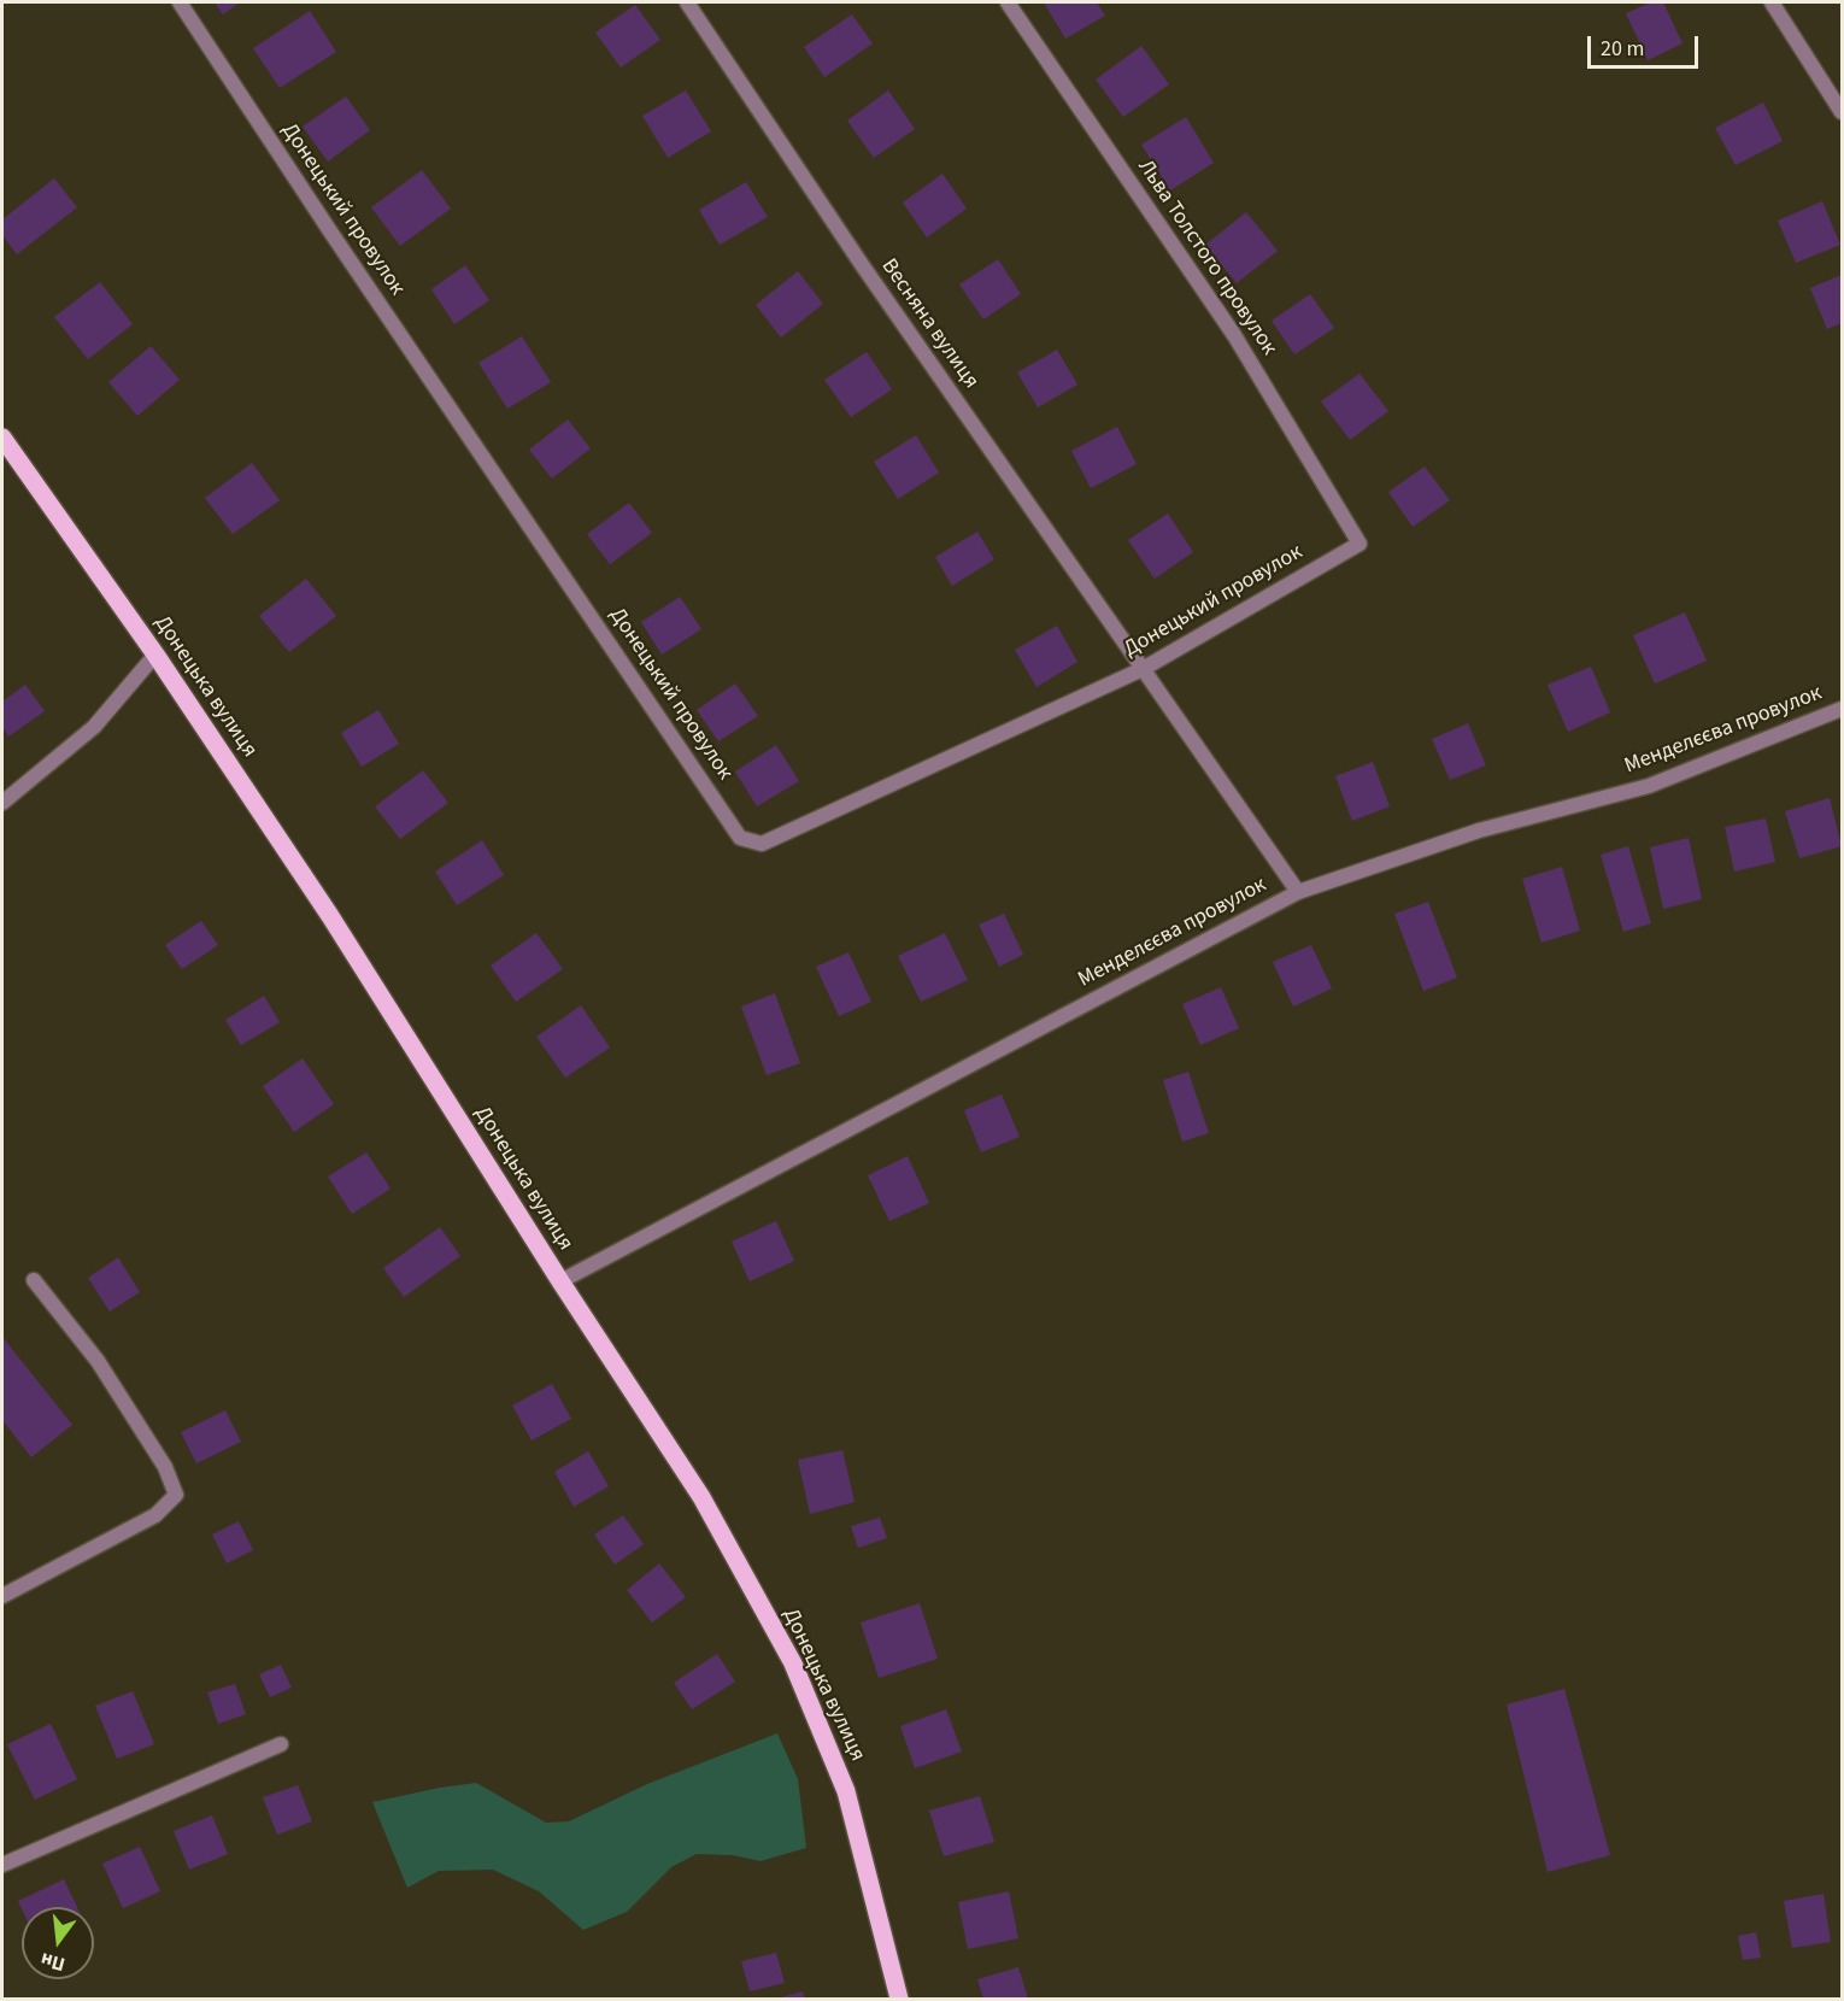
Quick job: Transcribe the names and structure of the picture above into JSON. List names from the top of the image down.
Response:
{
  "streets": {
    "main road": ["Донецька вулиця"],
    "street": [
      "Донецький провулок",
      "Льва Толстого провулок",
      "Весняна вулиця",
      "Менделєєва провулок"
    ]
  },
  "crossings": [
    ["Донецький провулок", "Льва Толстого провулок"],
    ["Донецький провулок", "Весняна вулиця"],
    ["Весняна вулиця", "Менделєєва провулок"],
    ["Донецька вулиця", "Менделєєва провулок"]
  ],
  "scale_bar": "20 m",
  "north": "bottom"
}
